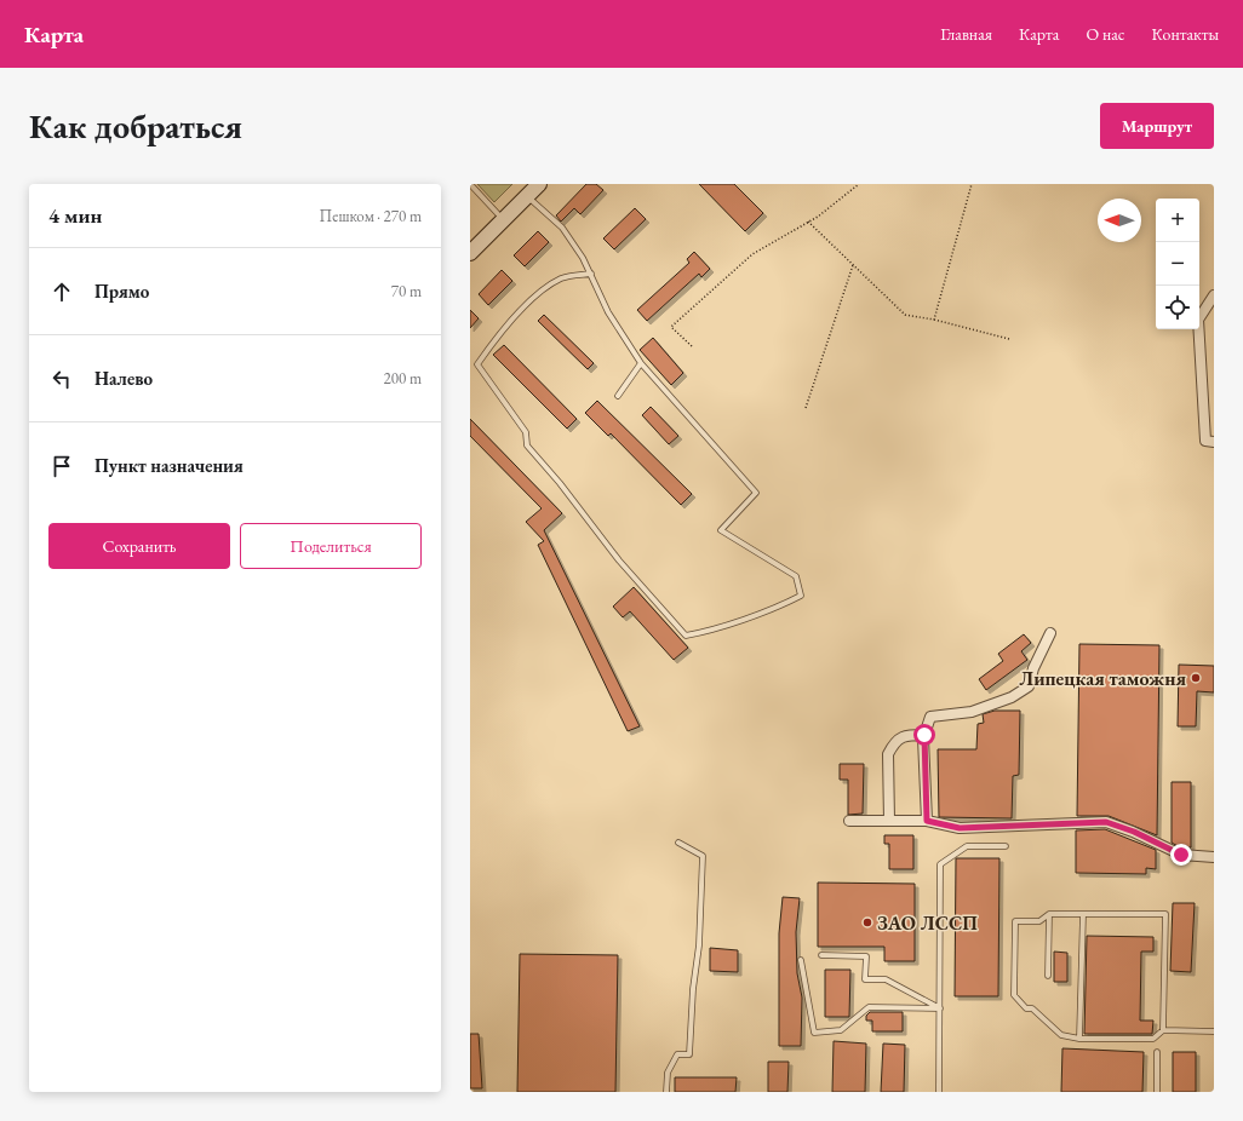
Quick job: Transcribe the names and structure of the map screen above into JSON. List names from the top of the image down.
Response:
{
  "places": ["Липецкая таможня", "ЗАО ЛССП"],
  "north": "left",
  "page": {
    "header": "Карта",
    "nav": [
      "Главная",
      "Карта",
      "О нас",
      "Контакты"
    ],
    "buttons": [
      "Маршрут",
      ["Сохранить", "Поделиться"]
    ],
    "title": "Как добраться",
    "heading": ["4 мин", "Пешком · 270 m"],
    "map_buttons": ["+", "−"],
    "list": [
      ["Прямо", "70 m"],
      ["Налево", "200 m"],
      "Пункт назначения"
    ]
  }
}
